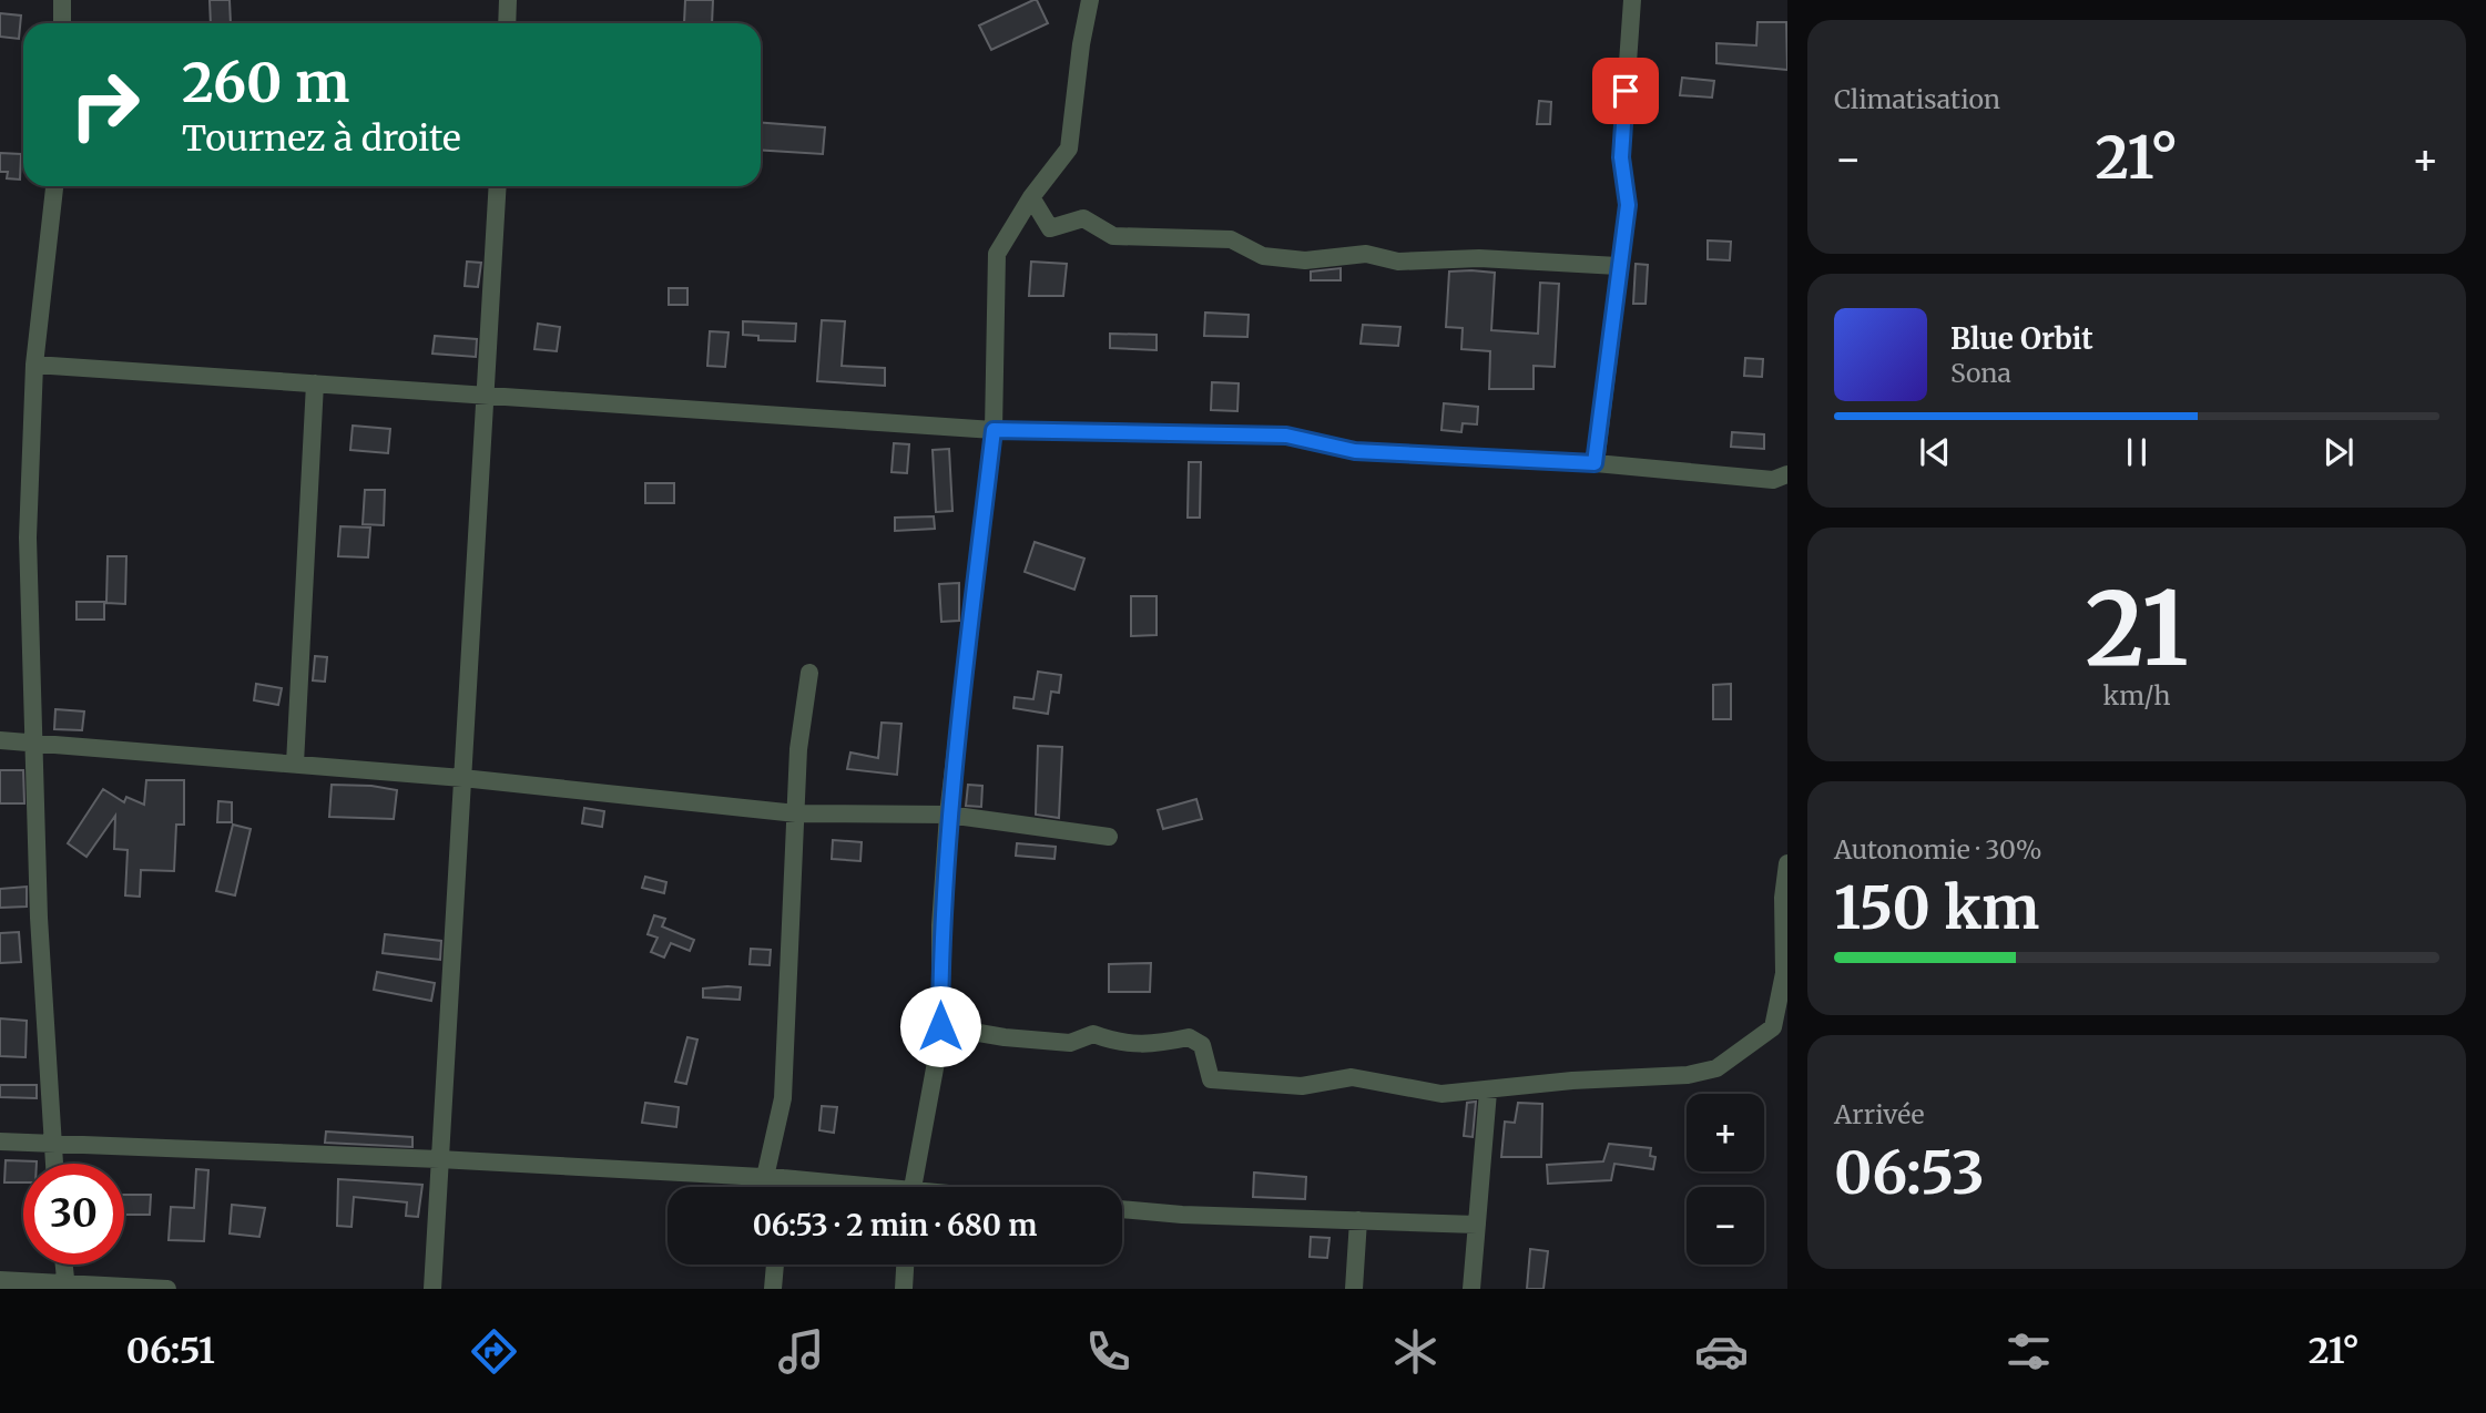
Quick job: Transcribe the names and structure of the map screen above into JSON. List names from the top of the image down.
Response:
{
  "page": {
    "tile": [
      "Climatisation",
      ["21", "km/h"],
      ["Autonomie · 30%", "150 km"],
      ["Arrivée", "06:53"]
    ],
    "turn": ["260 m", "Tournez à droite"],
    "heat": ["−", "21°", "+"],
    "song": ["Blue Orbit", "Sona"],
    "map_buttons": ["+", "−"],
    "limit": "30",
    "trip": "06:53 · 2 min · 680 m",
    "tabs": ["06:51", "21°"]
  }
}
